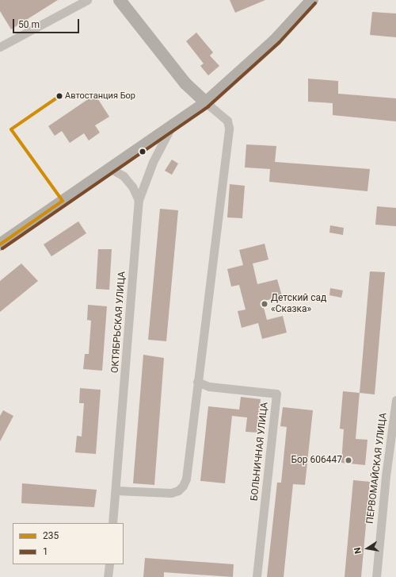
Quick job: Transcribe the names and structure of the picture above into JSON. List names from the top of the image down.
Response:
{
  "streets": {
    "street": ["ОКТЯБРЬСКАЯ УЛИЦА", "БОЛЬНИЧНАЯ УЛИЦА", "ПЕРВОМАЙСКАЯ УЛИЦА"]
  },
  "places": ["Автостанция Бор", "Детский сад «Сказка»", "Бор 606447"],
  "lines": ["transit line 1", "transit line 235"],
  "legend": ["235", "1"],
  "scale_bar": "50 m",
  "north": "left"
}
